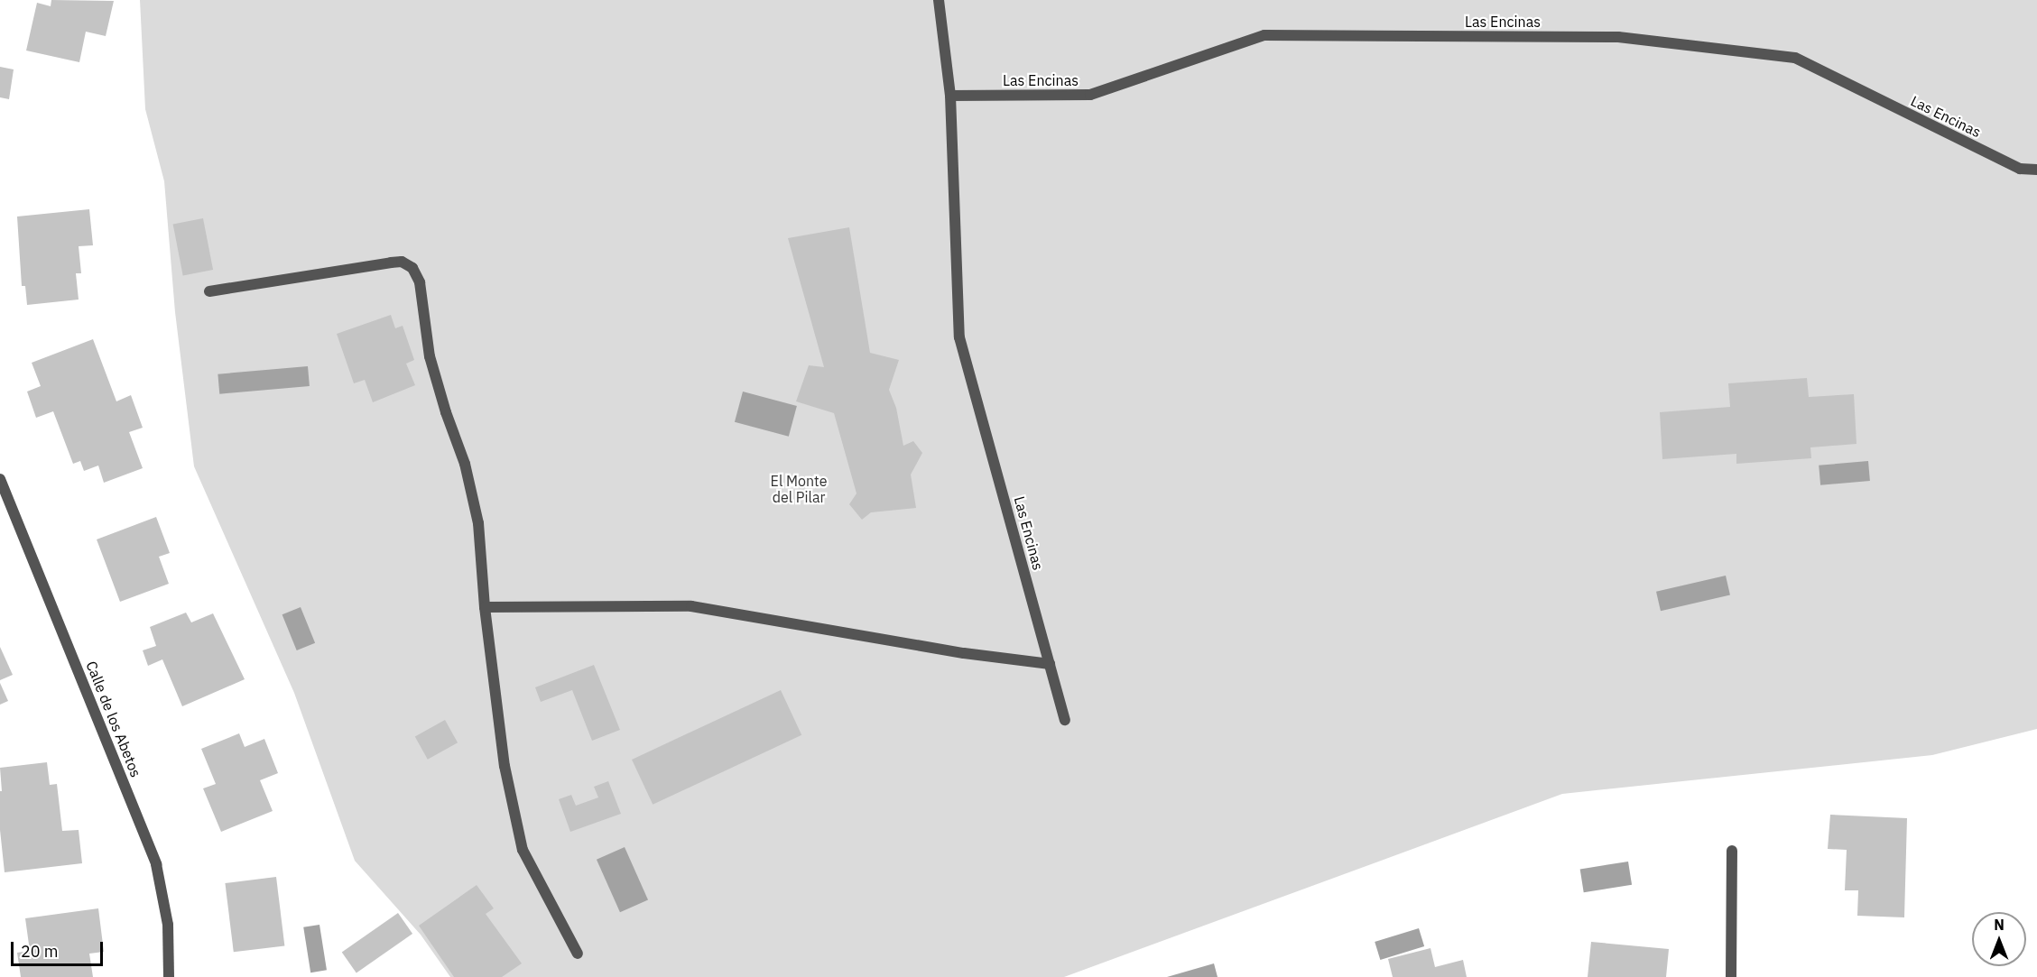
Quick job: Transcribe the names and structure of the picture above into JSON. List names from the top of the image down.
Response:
{
  "streets": {
    "street": ["Las Encinas", "Calle de los Abetos"]
  },
  "parks": ["El Monte del Pilar"],
  "scale_bar": "20 m",
  "north": "top"
}
